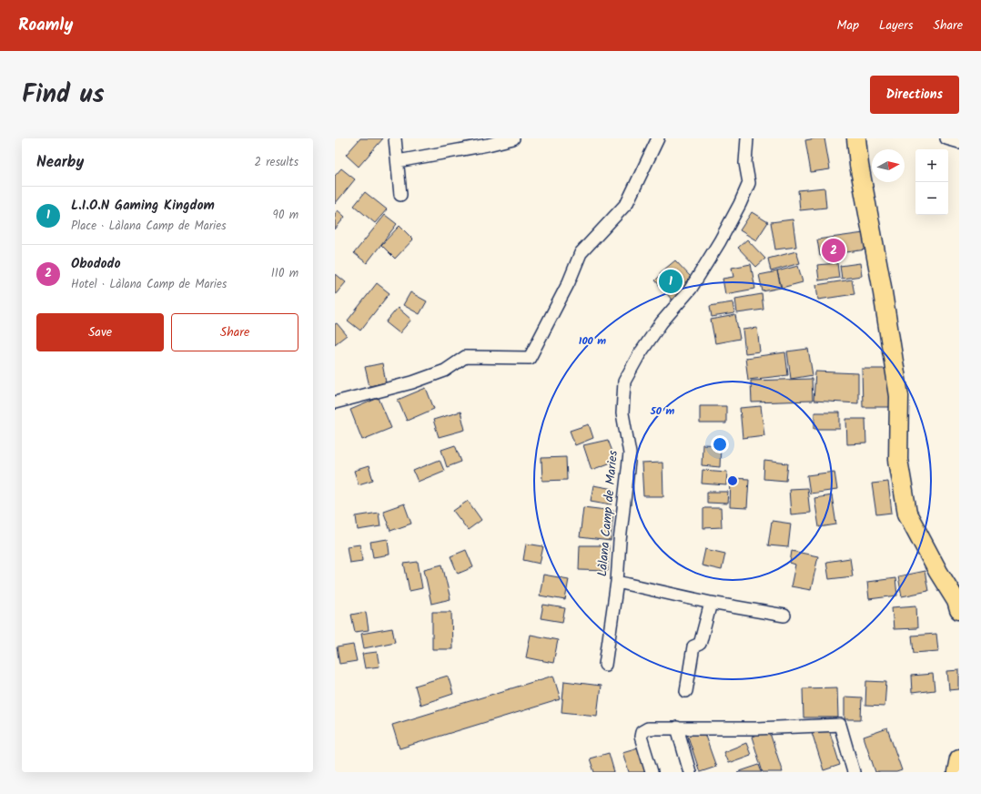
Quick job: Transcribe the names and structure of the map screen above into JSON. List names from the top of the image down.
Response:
{
  "streets": {
    "street": ["Làlana Camp de Maries"]
  },
  "north": "right",
  "page": {
    "header": "Roamly",
    "nav": ["Map", "Layers", "Share"],
    "title": "Find us",
    "buttons": [
      "Directions",
      ["Save", "Share"]
    ],
    "heading": ["Nearby", "2 results"],
    "map_buttons": ["+", "−"],
    "list": [
      {
        "mark": "1",
        "name": "L.I.O.N Gaming Kingdom",
        "note": "Place · Làlana Camp de Maries",
        "value": "90 m"
      },
      {
        "mark": "2",
        "name": "Obododo",
        "note": "Hotel · Làlana Camp de Maries",
        "value": "110 m"
      }
    ],
    "pins": ["2", "1"]
  },
  "rings": ["100 m", "50 m"]
}
